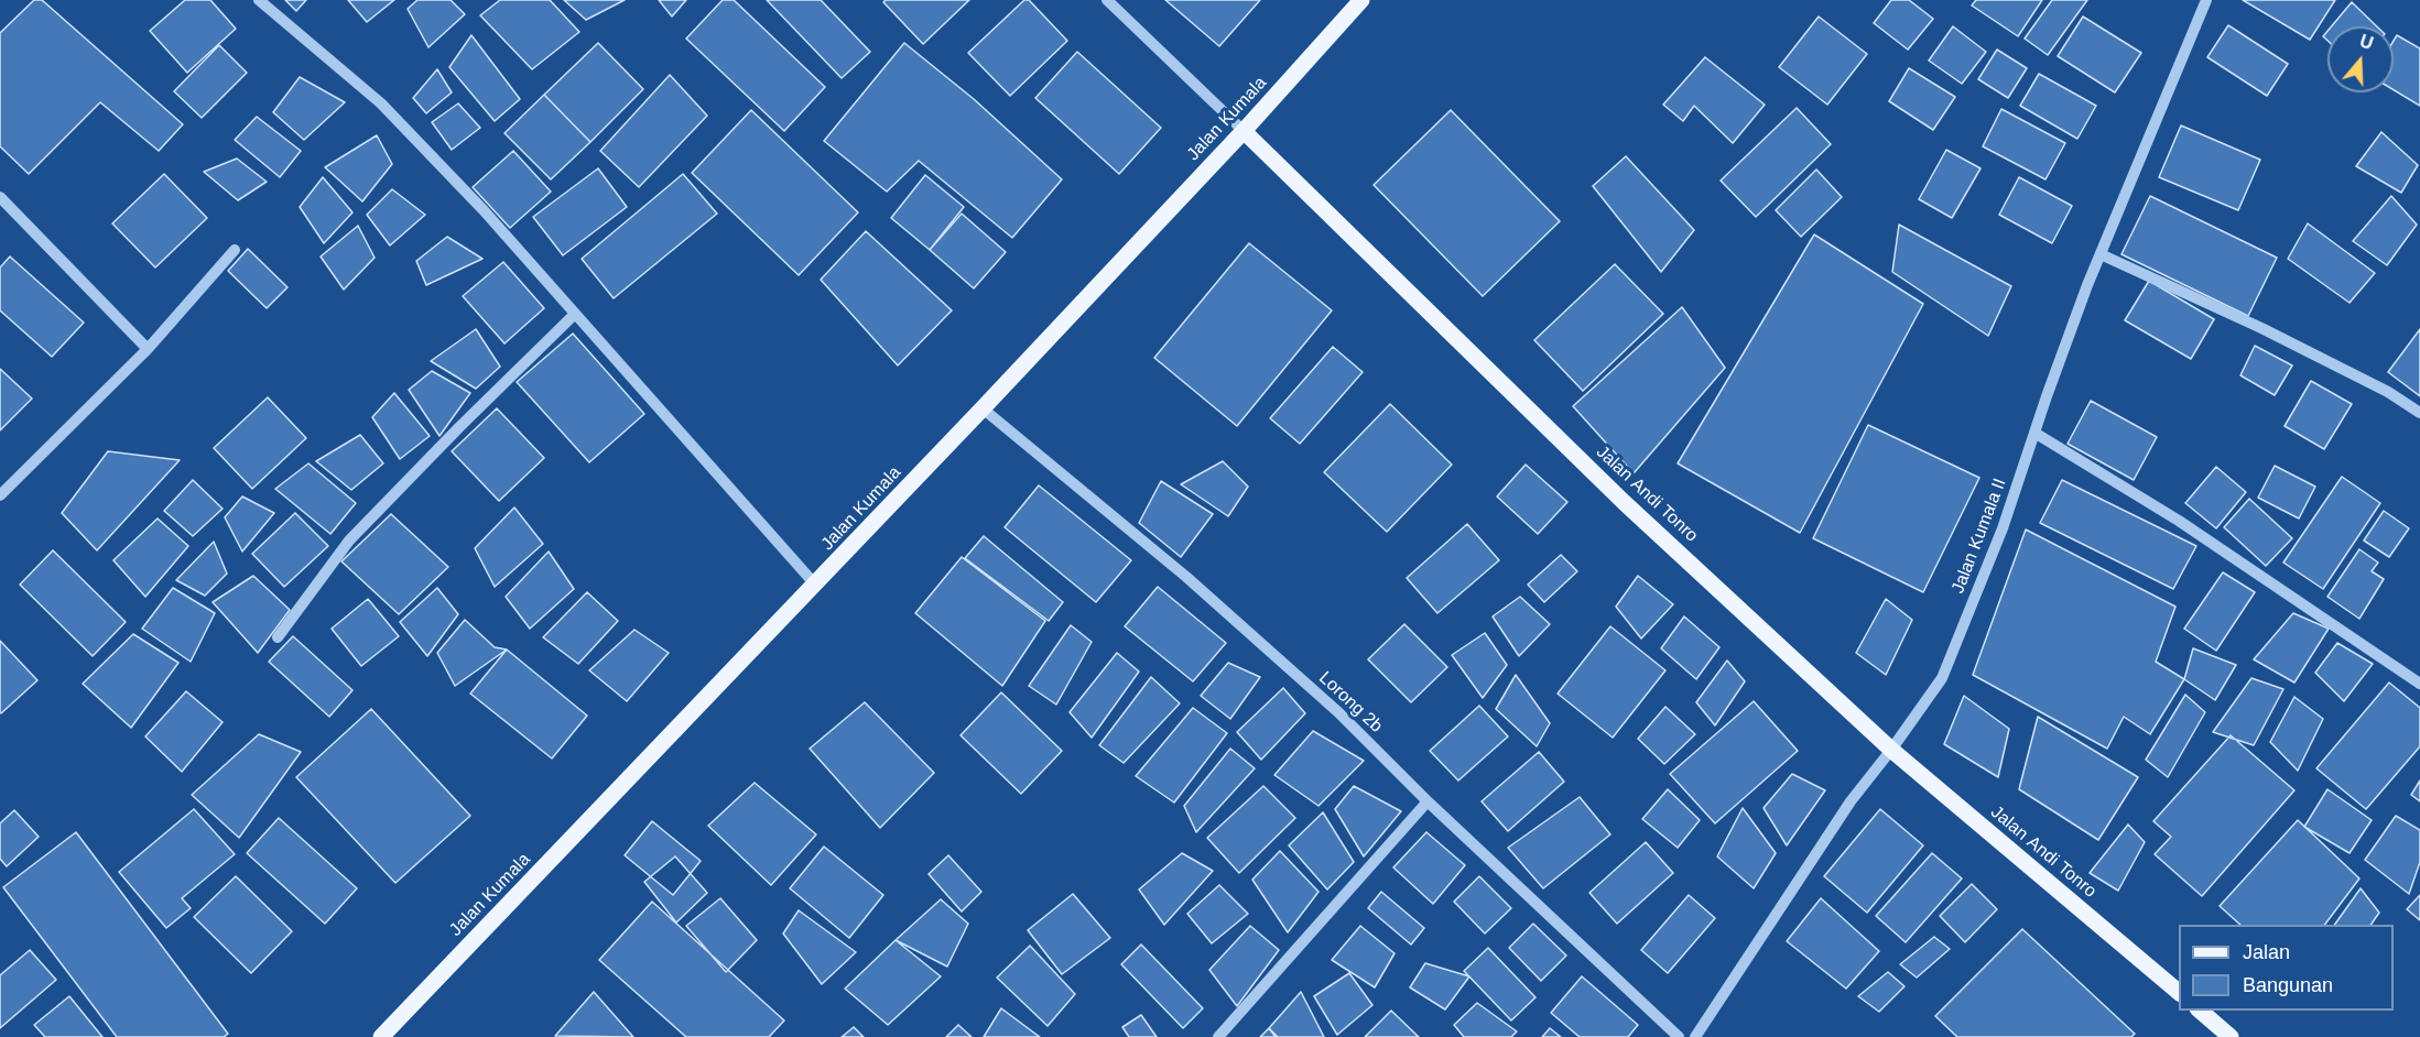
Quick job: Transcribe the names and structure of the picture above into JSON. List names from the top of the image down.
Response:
{
  "streets": {
    "main road": ["Jalan Kumala", "Jalan Andi Tonro"],
    "street": ["Jalan Kumala II", "Lorong 2b"]
  },
  "crossings": [
    ["Jalan Kumala", "Jalan Andi Tonro"],
    ["Jalan Kumala", "Lorong 2b"],
    ["Jalan Andi Tonro", "Jalan Kumala II"]
  ],
  "legend": ["Jalan", "Bangunan"],
  "north": "top"
}
